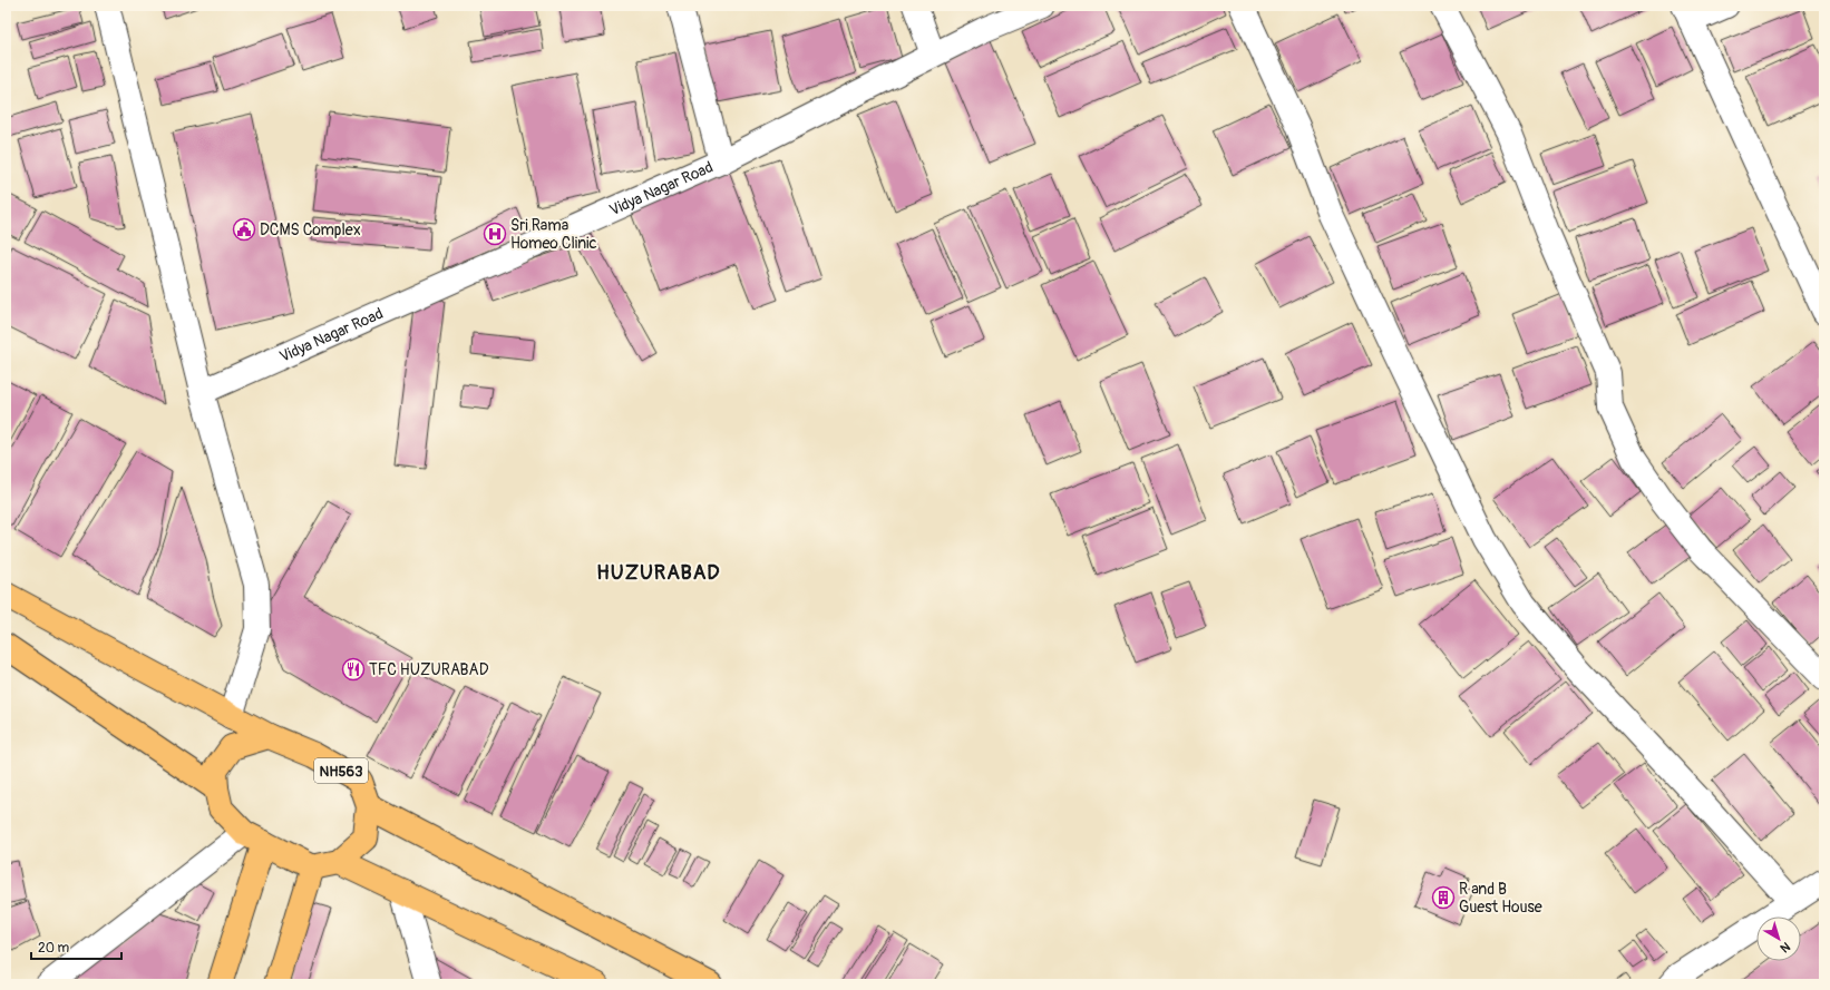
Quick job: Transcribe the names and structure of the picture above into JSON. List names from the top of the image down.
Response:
{
  "streets": {
    "main road": ["NH563"],
    "street": ["Vidya Nagar Road"]
  },
  "districts": ["HUZURABAD"],
  "places": {
    "public building": ["DCMS Complex"],
    "hospital": ["Sri Rama Homeo Clinic"],
    "restaurant": ["TFC HUZURABAD"],
    "building": ["R and B Guest House"]
  },
  "scale_bar": "20 m",
  "north": "bottom right"
}
